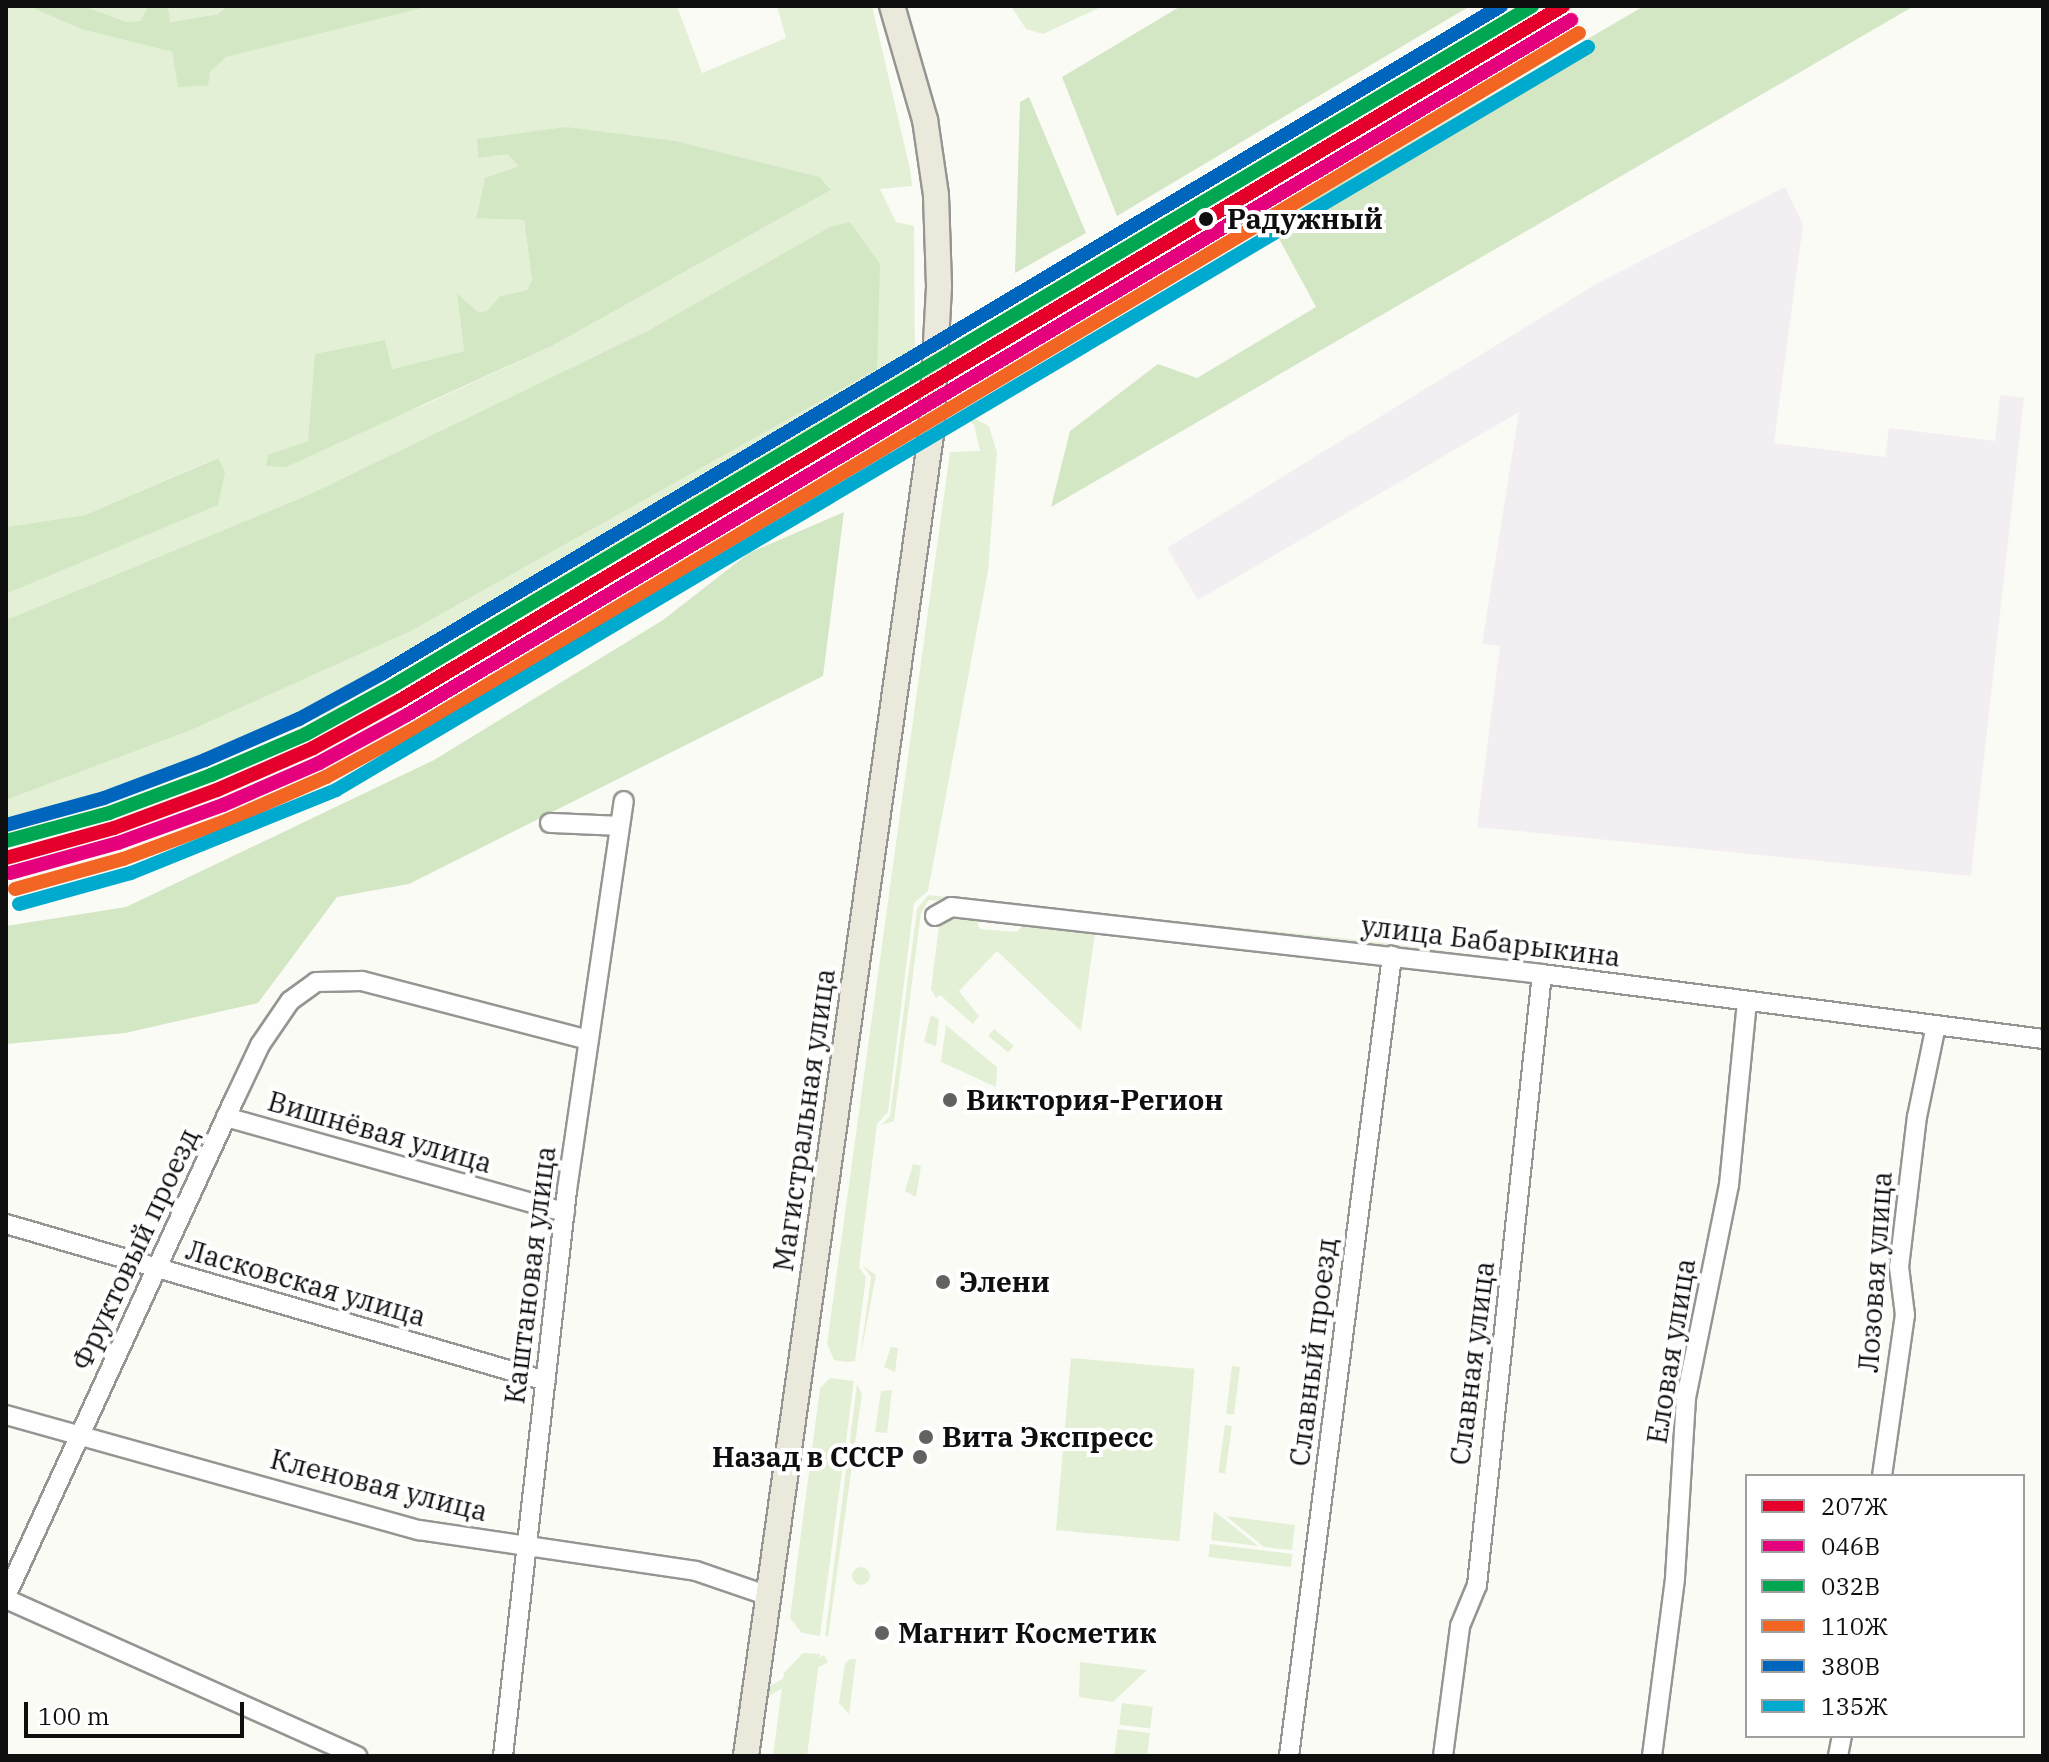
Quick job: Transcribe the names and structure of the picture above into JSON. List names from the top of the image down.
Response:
{
  "streets": {
    "main road": ["Магистральная улица"],
    "street": [
      "улица Бабарыкина",
      "Вишнёвая улица",
      "Фруктовый проезд",
      "Лозовая улица",
      "Каштановая улица",
      "Ласковская улица",
      "Еловая улица",
      "Славный проезд",
      "Славная улица",
      "Кленовая улица"
    ]
  },
  "crossings": [
    ["улица Бабарыкина", "Лозовая улица"],
    ["улица Бабарыкина", "Еловая улица"],
    ["улица Бабарыкина", "Славный проезд"],
    ["улица Бабарыкина", "Славная улица"],
    ["Магистральная улица", "Кленовая улица"],
    ["Вишнёвая улица", "Фруктовый проезд"],
    ["Вишнёвая улица", "Каштановая улица"],
    ["Фруктовый проезд", "Каштановая улица"],
    ["Фруктовый проезд", "Ласковская улица"],
    ["Фруктовый проезд", "Кленовая улица"],
    ["Каштановая улица", "Ласковская улица"],
    ["Каштановая улица", "Кленовая улица"]
  ],
  "places": [
    "Радужный",
    "Виктория-Регион",
    "Элени",
    "Вита Экспресс",
    "Назад в СССР",
    "Магнит Косметик"
  ],
  "lines": [
    "transit line 207Ж",
    "transit line 032В",
    "transit line 380В",
    "transit line 046В",
    "transit line 110Ж",
    "transit line 135Ж"
  ],
  "legend": [
    "207Ж",
    "046В",
    "032В",
    "110Ж",
    "380В",
    "135Ж"
  ],
  "scale_bar": "100 m"
}
